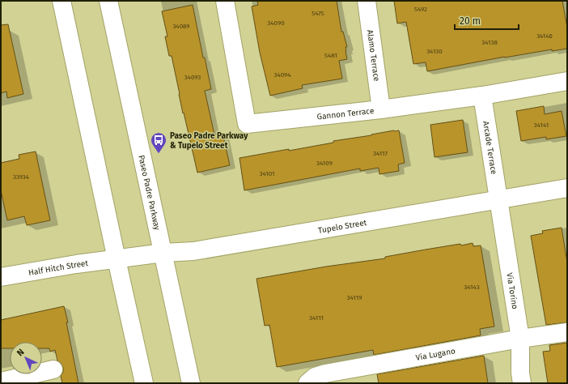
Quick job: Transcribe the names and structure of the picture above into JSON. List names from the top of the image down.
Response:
{
  "streets": {
    "street": [
      "Alamo Terrace",
      "Gannon Terrace",
      "Arcade Terrace",
      "Paseo Padre Parkway",
      "Tupelo Street",
      "Half Hitch Street",
      "Via Torino",
      "Via Lugano"
    ]
  },
  "crossings": [
    ["Alamo Terrace", "Gannon Terrace"],
    ["Gannon Terrace", "Arcade Terrace"],
    ["Arcade Terrace", "Tupelo Street"],
    ["Arcade Terrace", "Via Torino"],
    ["Paseo Padre Parkway", "Tupelo Street"],
    ["Tupelo Street", "Half Hitch Street"],
    ["Tupelo Street", "Via Torino"],
    ["Via Torino", "Via Lugano"]
  ],
  "places": {
    "bus stop": ["Paseo Padre Parkway & Tupelo Street"]
  },
  "house_numbers": [
    "5492",
    "5475",
    "34090",
    "34089",
    "34146",
    "34138",
    "34130",
    "5481",
    "34094",
    "34093",
    "34141",
    "34117",
    "34109",
    "34101",
    "33934",
    "34143",
    "34119",
    "34111"
  ],
  "scale_bar": "20 m",
  "north": "top left"
}
